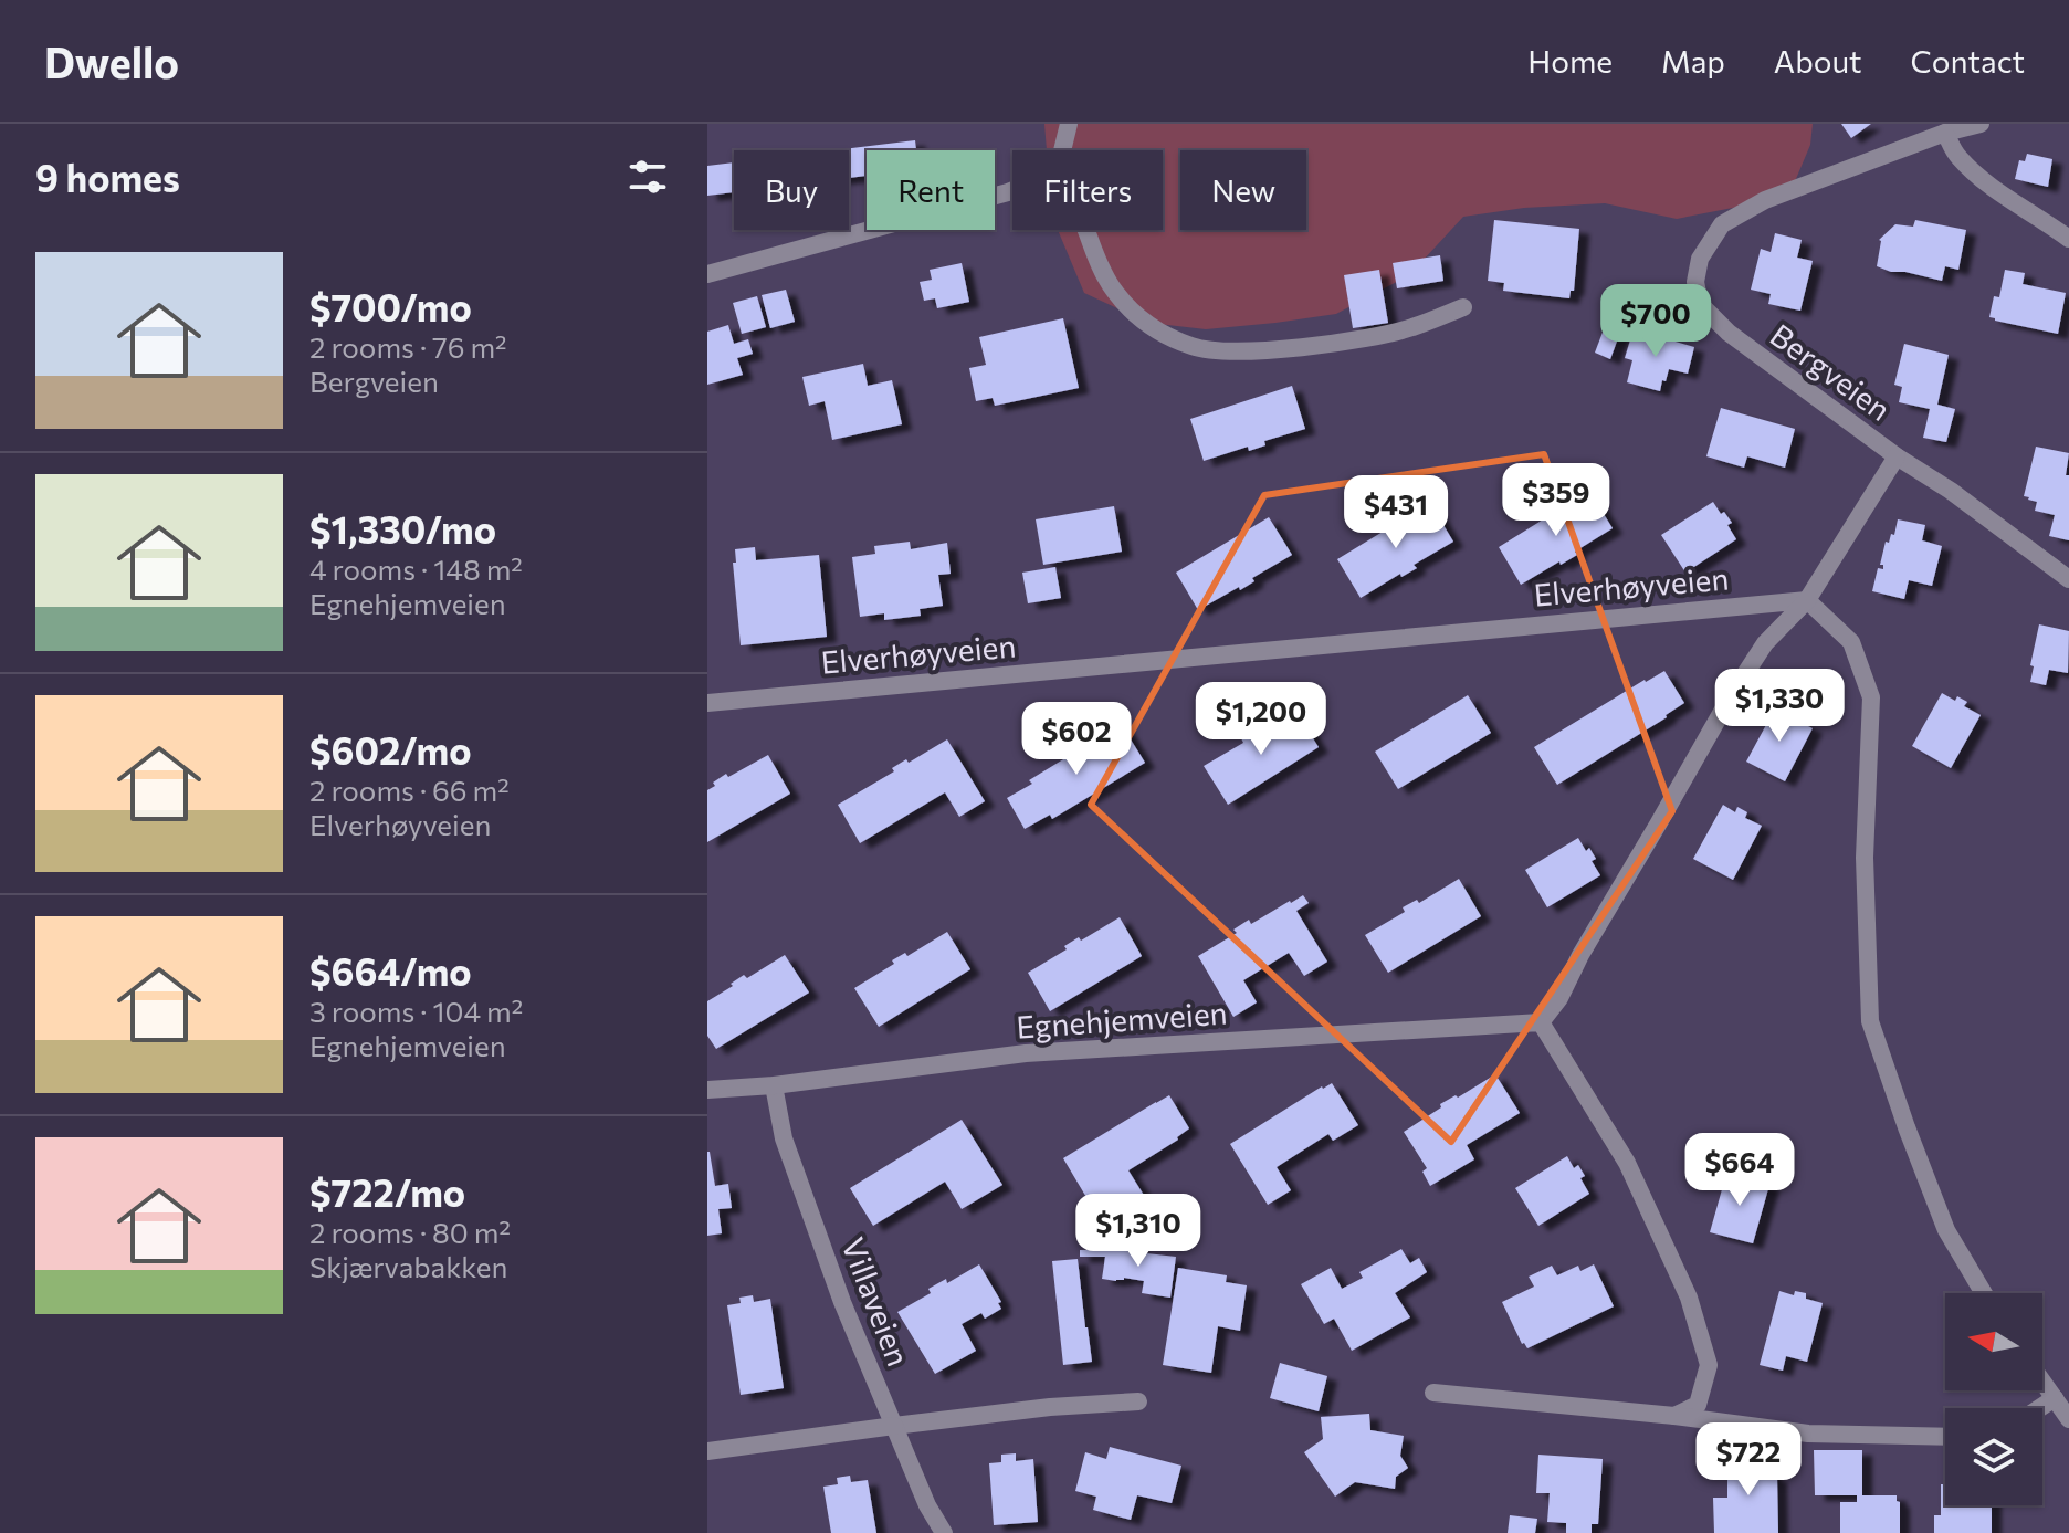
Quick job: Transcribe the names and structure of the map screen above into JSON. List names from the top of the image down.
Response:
{
  "streets": {
    "street": [
      "Bergveien",
      "Elverhøyveien",
      "Egnehjemveien",
      "Villaveien"
    ]
  },
  "crossings": [
    ["Egnehjemveien", "Villaveien"]
  ],
  "north": "left",
  "page": {
    "header": "Dwello",
    "nav": [
      "Home",
      "Map",
      "About",
      "Contact"
    ],
    "heading": "9 homes",
    "chip": [
      "Buy",
      "Rent",
      "Filters",
      "New"
    ],
    "list": [
      {
        "name": "$700/mo",
        "note": "2 rooms · 76 m² · Bergveien"
      },
      {
        "name": "$1,330/mo",
        "note": "4 rooms · 148 m² · Egnehjemveien"
      },
      {
        "name": "$602/mo",
        "note": "2 rooms · 66 m² · Elverhøyveien"
      },
      {
        "name": "$664/mo",
        "note": "3 rooms · 104 m² · Egnehjemveien"
      },
      {
        "name": "$722/mo",
        "note": "2 rooms · 80 m² · Skjærvabakken"
      }
    ],
    "price": [
      "$700",
      "$359",
      "$431",
      "$1,330",
      "$1,200",
      "$602",
      "$664",
      "$1,310",
      "$722"
    ]
  }
}
